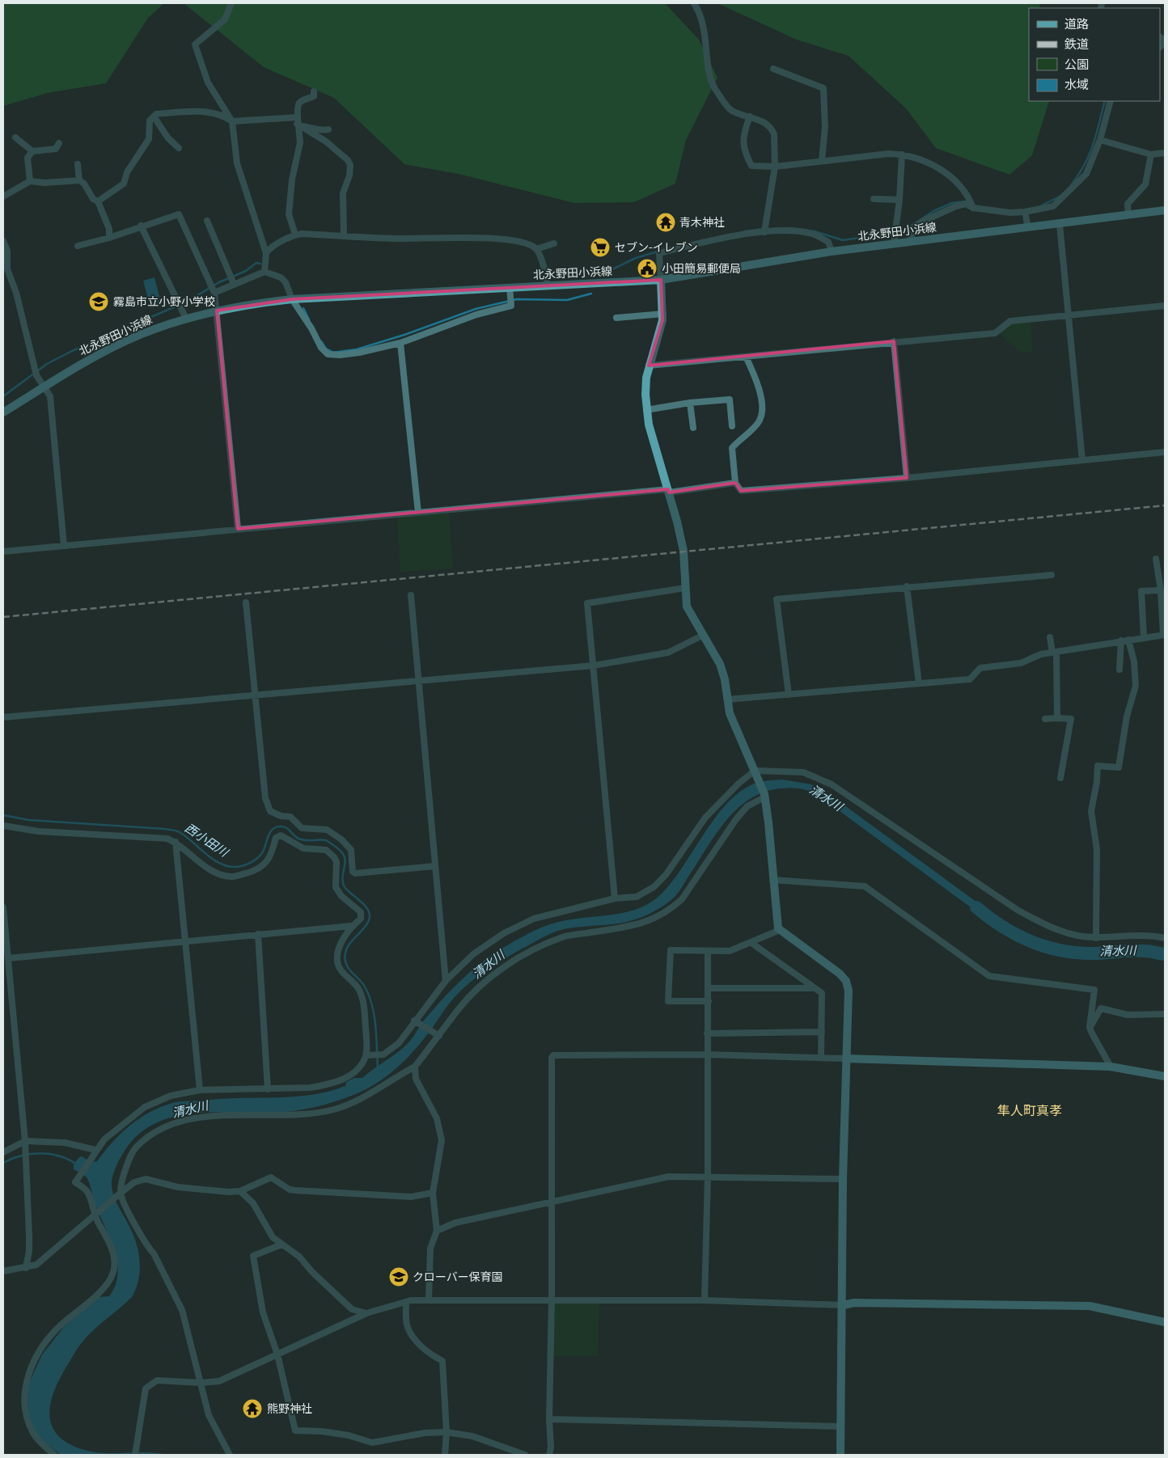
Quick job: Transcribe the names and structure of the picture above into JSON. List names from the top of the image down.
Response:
{
  "streets": {
    "street": ["北永野田小浜線"]
  },
  "districts": ["隼人町真孝"],
  "water": ["清水川", "西小田川"],
  "places": {
    "temple": ["青木神社", "熊野神社"],
    "supermarket": ["セブン-イレブン"],
    "public building": ["小田簡易郵便局"],
    "school or university": ["霧島市立小野小学校", "クローバー保育園"]
  },
  "legend": [
    "道路",
    "鉄道",
    "公園",
    "水域"
  ]
}
